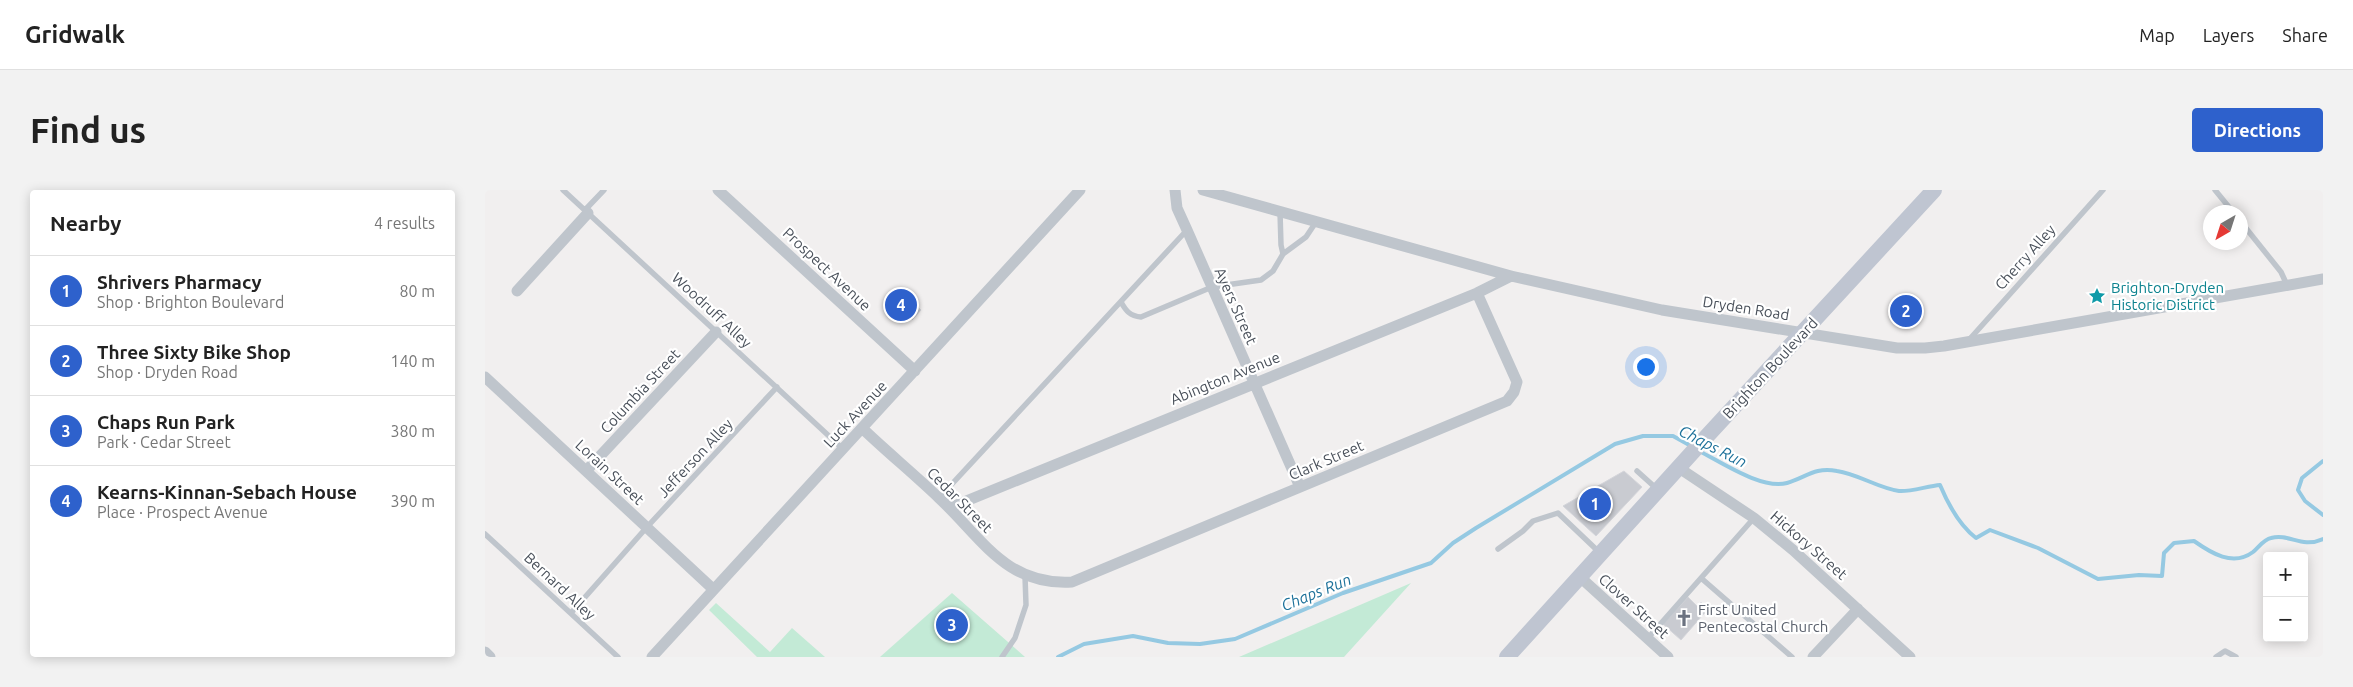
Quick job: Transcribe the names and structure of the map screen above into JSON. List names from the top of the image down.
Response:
{
  "streets": {
    "street": [
      "Prospect Avenue",
      "Ayers Street",
      "Dryden Road",
      "Brighton Boulevard",
      "Abington Avenue",
      "Columbia Street",
      "Luck Avenue",
      "Clark Street",
      "Lorain Street",
      "Cedar Street",
      "Hickory Street",
      "Clover Street"
    ],
    "lane": [
      "Cherry Alley",
      "Woodruff Alley",
      "Jefferson Alley",
      "Bernard Alley"
    ]
  },
  "crossings": [
    ["Cherry Alley", "Dryden Road"],
    ["Prospect Avenue", "Luck Avenue"],
    ["Ayers Street", "Abington Avenue"],
    ["Ayers Street", "Clark Street"],
    ["Dryden Road", "Brighton Boulevard"],
    ["Dryden Road", "Abington Avenue"],
    ["Woodruff Alley", "Columbia Street"],
    ["Woodruff Alley", "Luck Avenue"],
    ["Woodruff Alley", "Jefferson Alley"],
    ["Brighton Boulevard", "Hickory Street"],
    ["Brighton Boulevard", "Clover Street"],
    ["Abington Avenue", "Clark Street"],
    ["Abington Avenue", "Cedar Street"],
    ["Columbia Street", "Lorain Street"],
    ["Luck Avenue", "Lorain Street"],
    ["Luck Avenue", "Cedar Street"],
    ["Jefferson Alley", "Lorain Street"],
    ["Jefferson Alley", "Bernard Alley"],
    ["Clark Street", "Cedar Street"]
  ],
  "water": ["Chaps Run"],
  "places": {
    "place": ["Brighton-Dryden Historic District"],
    "church": ["First United Pentecostal Church"]
  },
  "north": "bottom left",
  "page": {
    "header": "Gridwalk",
    "nav": ["Map", "Layers", "Share"],
    "buttons": "Directions",
    "title": "Find us",
    "heading": ["Nearby", "4 results"],
    "list": [
      {
        "mark": "1",
        "name": "Shrivers Pharmacy",
        "note": "Shop · Brighton Boulevard",
        "value": "80 m"
      },
      {
        "mark": "2",
        "name": "Three Sixty Bike Shop",
        "note": "Shop · Dryden Road",
        "value": "140 m"
      },
      {
        "mark": "3",
        "name": "Chaps Run Park",
        "note": "Park · Cedar Street",
        "value": "380 m"
      },
      {
        "mark": "4",
        "name": "Kearns-Kinnan-Sebach House",
        "note": "Place · Prospect Avenue",
        "value": "390 m"
      }
    ],
    "pins": [
      "4",
      "2",
      "1",
      "3"
    ],
    "map_buttons": ["+", "−"]
  }
}
